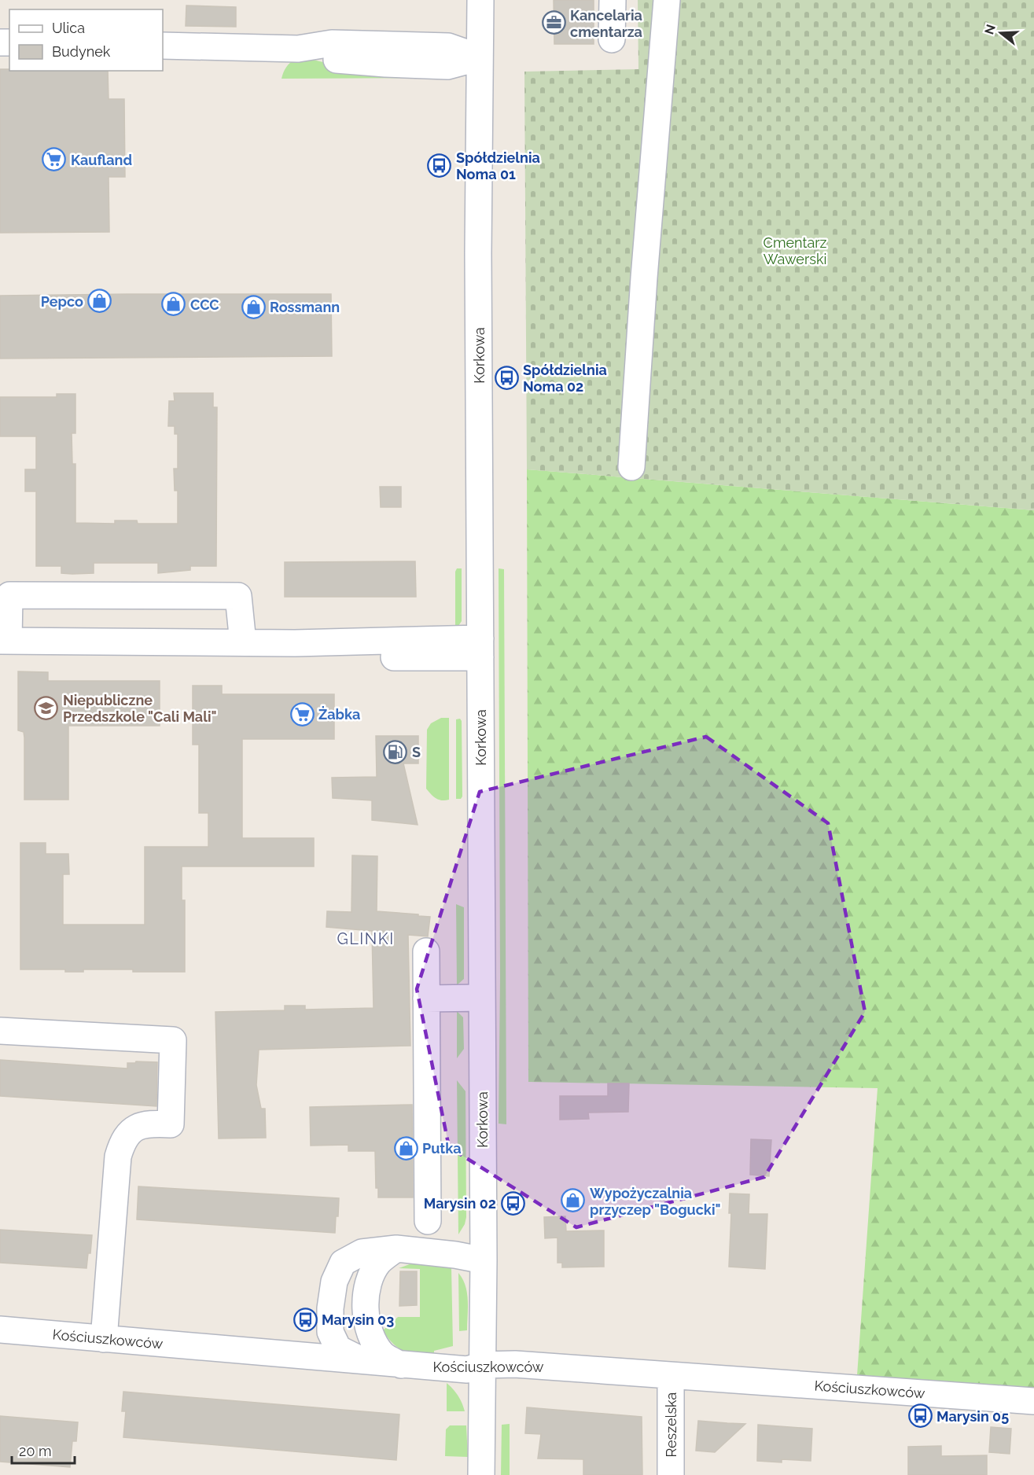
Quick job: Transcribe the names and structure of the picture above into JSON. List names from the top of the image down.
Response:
{
  "streets": {
    "street": ["Korkowa", "Kościuszkowców", "Reszelska"]
  },
  "crossings": [
    ["Korkowa", "Kościuszkowców"],
    ["Kościuszkowców", "Reszelska"]
  ],
  "districts": ["GLINKI"],
  "parks": ["Cmentarz Wawerski"],
  "places": {
    "office": ["Kancelaria cmentarza"],
    "supermarket": ["Kaufland", "Żabka"],
    "bus stop": [
      "Spółdzielnia Noma 01",
      "Spółdzielnia Noma 02",
      "Marysin 02",
      "Marysin 03",
      "Marysin 05"
    ],
    "shop": [
      "Pepco",
      "CCC",
      "Rossmann",
      "Putka",
      "Wypożyczalnia przyczep \"Bogucki\""
    ],
    "school or university": ["Niepubliczne Przedszkole \"Cali Mali\""],
    "fuel station": ["S"]
  },
  "legend": ["Ulica", "Budynek"],
  "scale_bar": "20 m",
  "north": "left"
}
